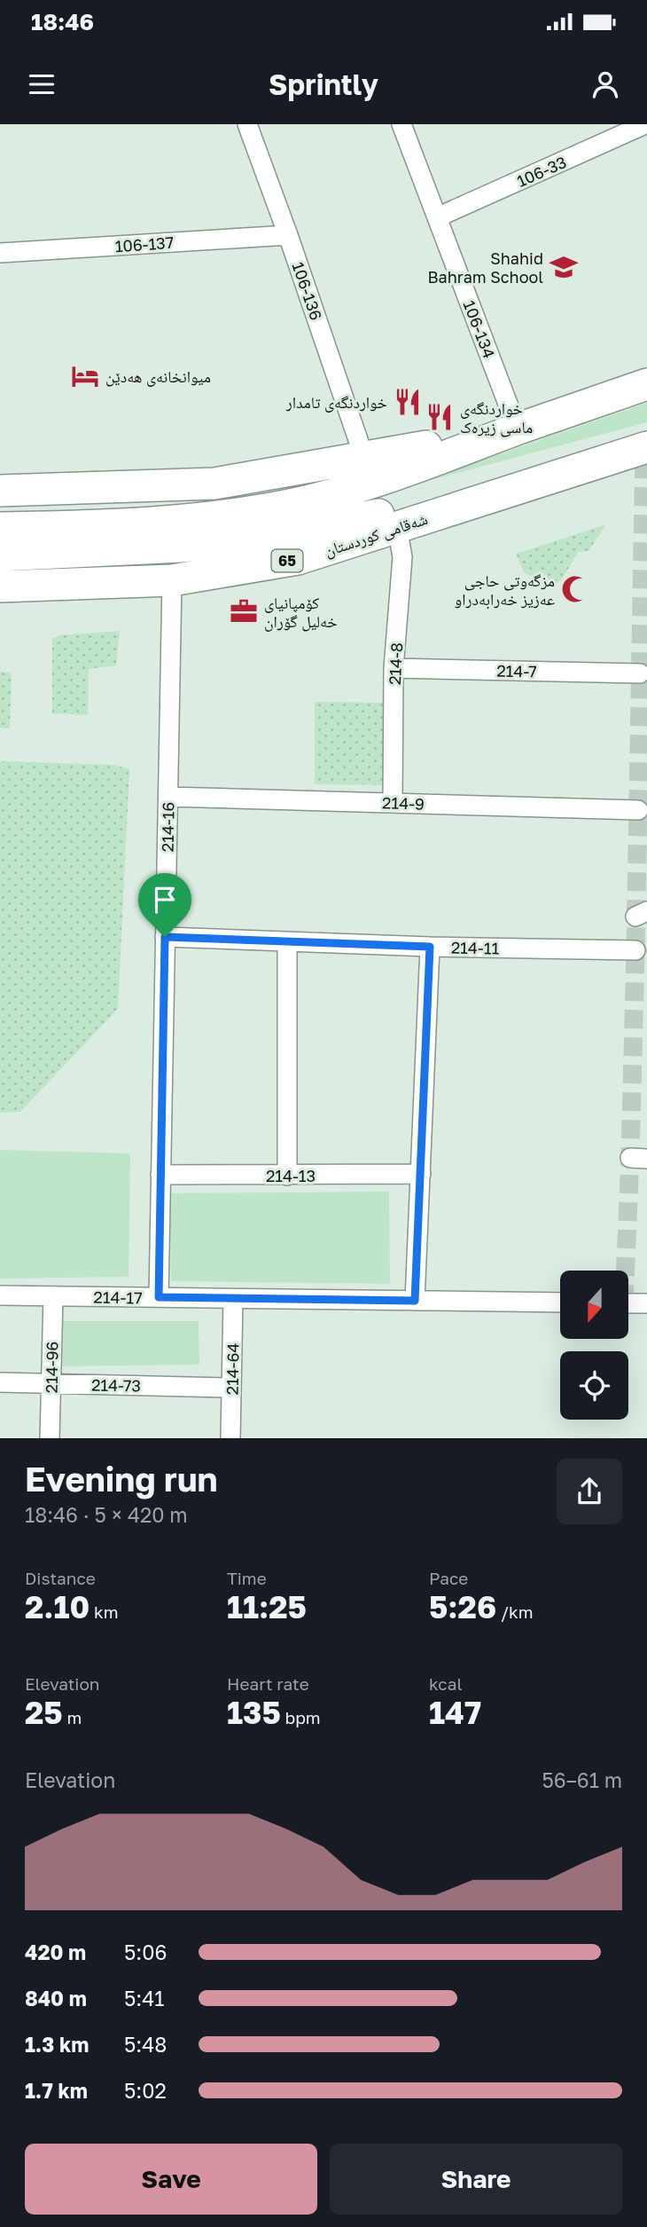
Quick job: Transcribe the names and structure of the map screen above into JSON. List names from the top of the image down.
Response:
{
  "streets": {
    "highway": ["شەقامی کوردستان", "65"],
    "street": [
      "106-33",
      "106-137",
      "106-136",
      "106-134",
      "214-8",
      "214-7",
      "214-9",
      "214-16",
      "214-11",
      "214-13",
      "214-17",
      "214-96",
      "214-64",
      "214-73"
    ]
  },
  "crossings": [
    ["106-33", "106-134"],
    ["106-137", "106-136"],
    ["106-136", "شەقامی کوردستان"],
    ["106-134", "شەقامی کوردستان"],
    ["شەقامی کوردستان", "214-8"],
    ["شەقامی کوردستان", "214-16"],
    ["214-8", "214-7"],
    ["214-8", "214-9"],
    ["214-9", "214-16"],
    ["214-16", "214-11"],
    ["214-16", "214-13"],
    ["214-16", "214-17"],
    ["214-17", "214-96"],
    ["214-17", "214-64"],
    ["214-96", "214-73"],
    ["214-64", "214-73"]
  ],
  "places": {
    "school or university": ["Shahid Bahram School"],
    "hotel": ["میوانخانەی هەدێن"],
    "restaurant": ["خواردنگەی تامدار", "خواردنگەی ماسی زیرەک"],
    "mosque": ["مزگەوتی حاجی عەزیز خەرابەدراو"],
    "office": ["کۆمپانیای خەلیل گۆران"]
  },
  "north": "bottom",
  "page": {
    "status": "18:46",
    "header": "Sprintly",
    "heading": ["Evening run", "18:46 · 5 × 420 m"],
    "stats": [
      ["Distance", "2.10 km"],
      ["Time", "11:25"],
      ["Pace", "5:26 /km"],
      ["Elevation", "25 m"],
      ["Heart rate", "135 bpm"],
      ["kcal", "147"]
    ],
    "chart": ["Elevation", "56–61 m"],
    "list": [
      {
        "name": "420 m",
        "note": "5:06"
      },
      {
        "name": "840 m",
        "note": "5:41"
      },
      {
        "name": "1.3 km",
        "note": "5:48"
      },
      {
        "name": "1.7 km",
        "note": "5:02"
      }
    ],
    "buttons": ["Save", "Share"]
  }
}
